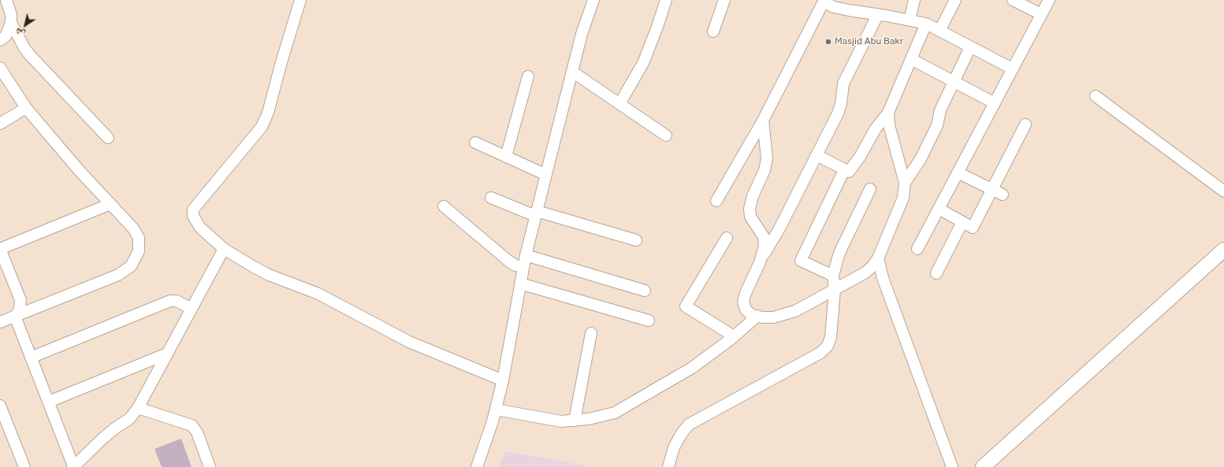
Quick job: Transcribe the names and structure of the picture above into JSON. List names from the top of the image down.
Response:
{
  "places": ["Masjid Abu Bakr"],
  "north": "bottom left"
}
